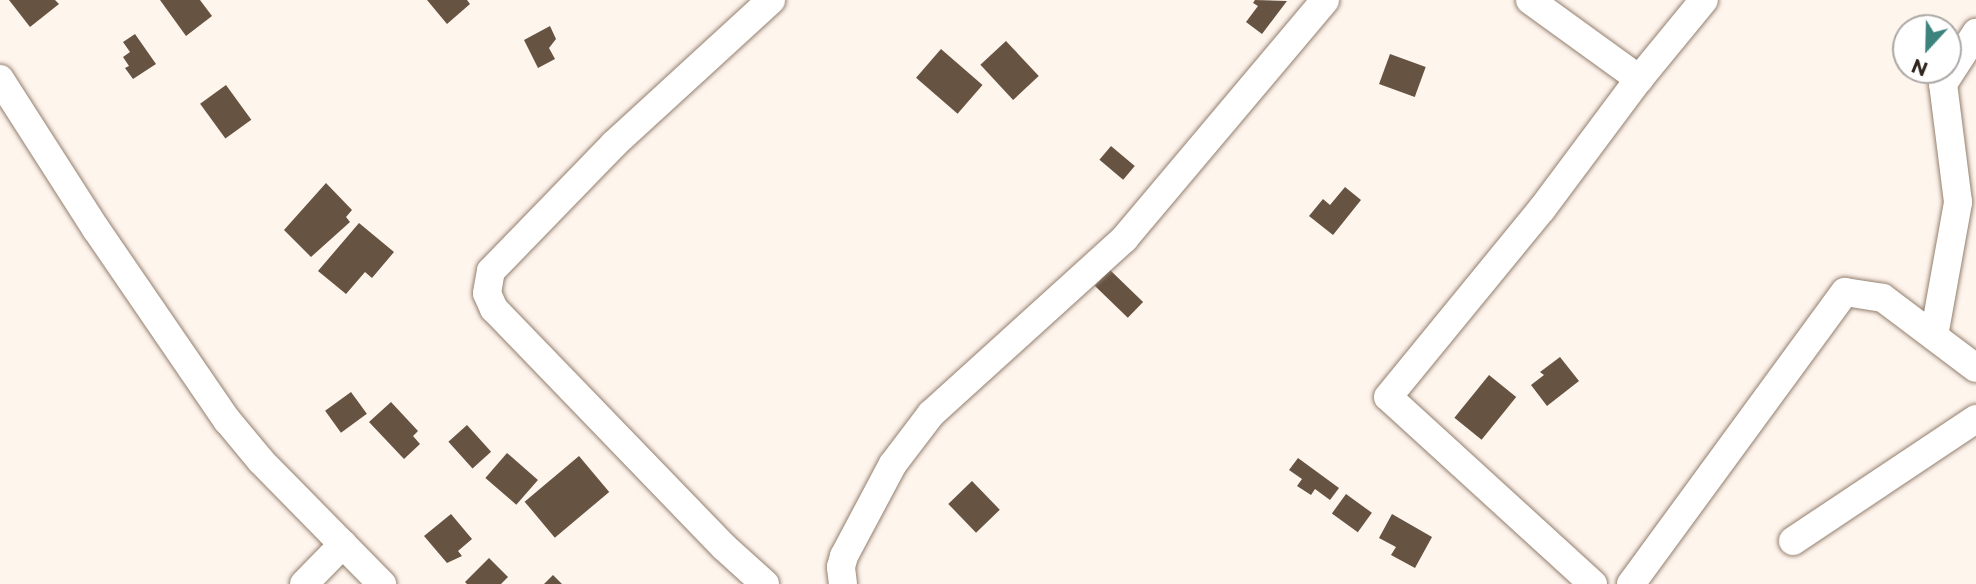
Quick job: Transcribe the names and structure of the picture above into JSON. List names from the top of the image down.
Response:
{
  "north": "bottom"
}
